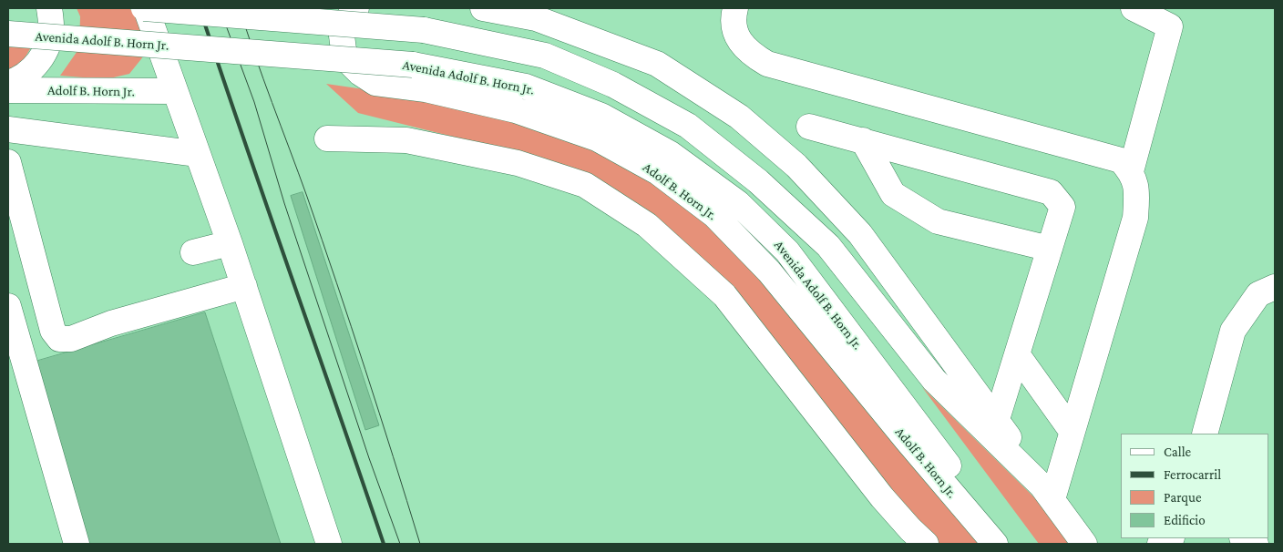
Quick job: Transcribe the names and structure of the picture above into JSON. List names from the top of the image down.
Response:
{
  "streets": {
    "main road": ["Avenida Adolf B. Horn Jr.", "Adolf B. Horn Jr."]
  },
  "legend": [
    "Calle",
    "Ferrocarril",
    "Parque",
    "Edificio"
  ]
}
